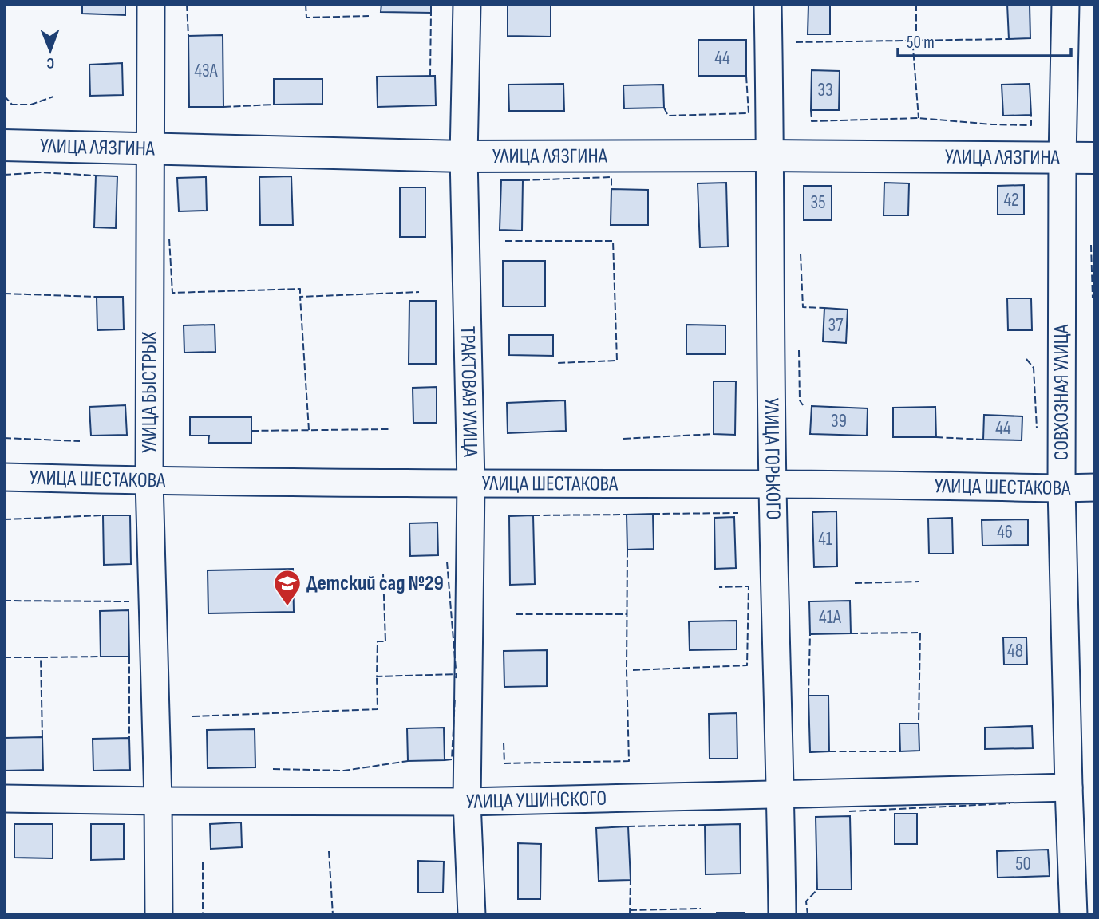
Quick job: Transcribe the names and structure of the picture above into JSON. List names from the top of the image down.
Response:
{
  "streets": {
    "main road": ["УЛИЦА ЛЯЗГИНА"],
    "street": [
      "УЛИЦА БЫСТРЫХ",
      "ТРАКТОВАЯ УЛИЦА",
      "СОВХОЗНАЯ УЛИЦА",
      "УЛИЦА ГОРЬКОГО",
      "УЛИЦА ШЕСТАКОВА",
      "УЛИЦА УШИНСКОГО"
    ]
  },
  "crossings": [
    ["УЛИЦА ЛЯЗГИНА", "УЛИЦА БЫСТРЫХ"],
    ["УЛИЦА ЛЯЗГИНА", "ТРАКТОВАЯ УЛИЦА"],
    ["УЛИЦА ЛЯЗГИНА", "СОВХОЗНАЯ УЛИЦА"],
    ["УЛИЦА ЛЯЗГИНА", "УЛИЦА ГОРЬКОГО"],
    ["УЛИЦА БЫСТРЫХ", "УЛИЦА ШЕСТАКОВА"],
    ["УЛИЦА БЫСТРЫХ", "УЛИЦА УШИНСКОГО"],
    ["ТРАКТОВАЯ УЛИЦА", "УЛИЦА ШЕСТАКОВА"],
    ["ТРАКТОВАЯ УЛИЦА", "УЛИЦА УШИНСКОГО"],
    ["СОВХОЗНАЯ УЛИЦА", "УЛИЦА ШЕСТАКОВА"],
    ["СОВХОЗНАЯ УЛИЦА", "УЛИЦА УШИНСКОГО"],
    ["УЛИЦА ГОРЬКОГО", "УЛИЦА ШЕСТАКОВА"],
    ["УЛИЦА ГОРЬКОГО", "УЛИЦА УШИНСКОГО"]
  ],
  "places": {
    "school or university": ["Детский сад №29"]
  },
  "house_numbers": [
    "44",
    "43А",
    "33",
    "42",
    "35",
    "37",
    "39",
    "44",
    "46",
    "41",
    "41А",
    "48",
    "50"
  ],
  "scale_bar": "50 m",
  "north": "bottom"
}
